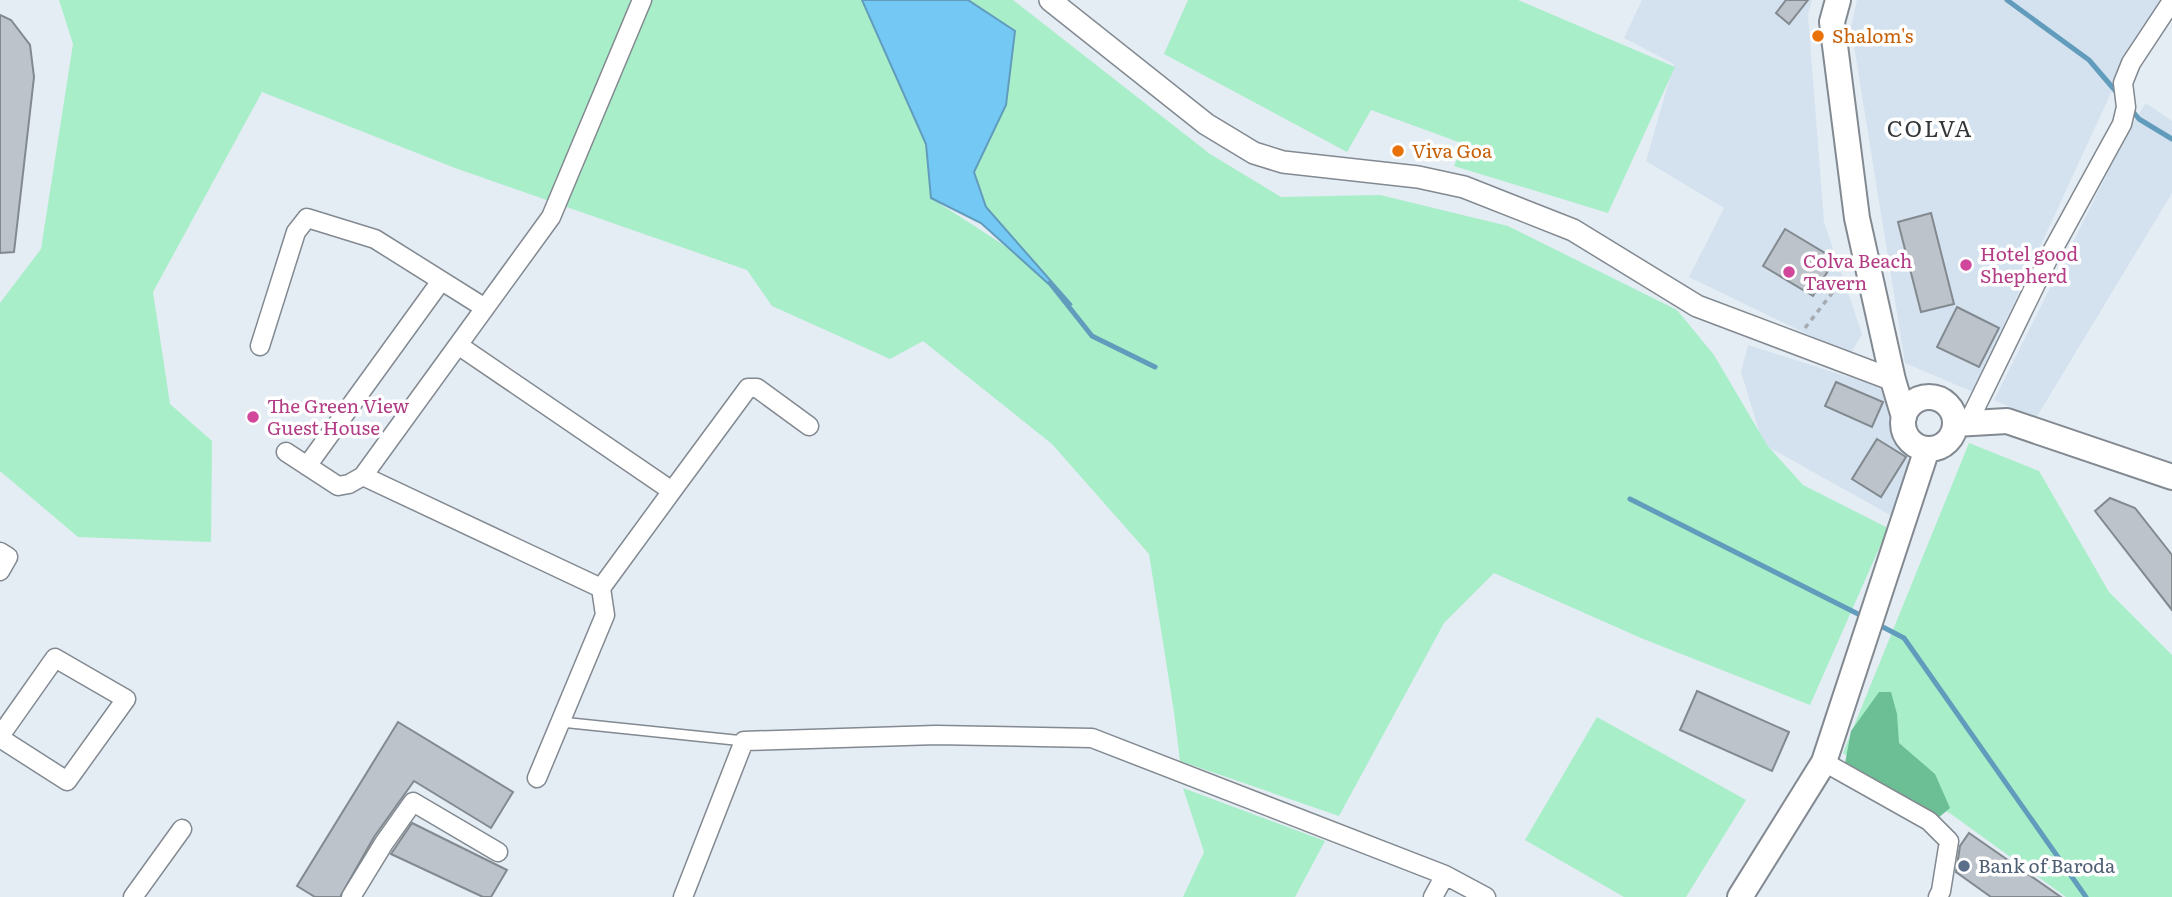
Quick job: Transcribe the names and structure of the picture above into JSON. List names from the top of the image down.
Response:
{
  "districts": ["COLVA"],
  "places": [
    "Shalom's",
    "Viva Goa",
    "Hotel good Shepherd",
    "Colva Beach Tavern",
    "The Green View Guest House",
    "Bank of Baroda"
  ]
}
